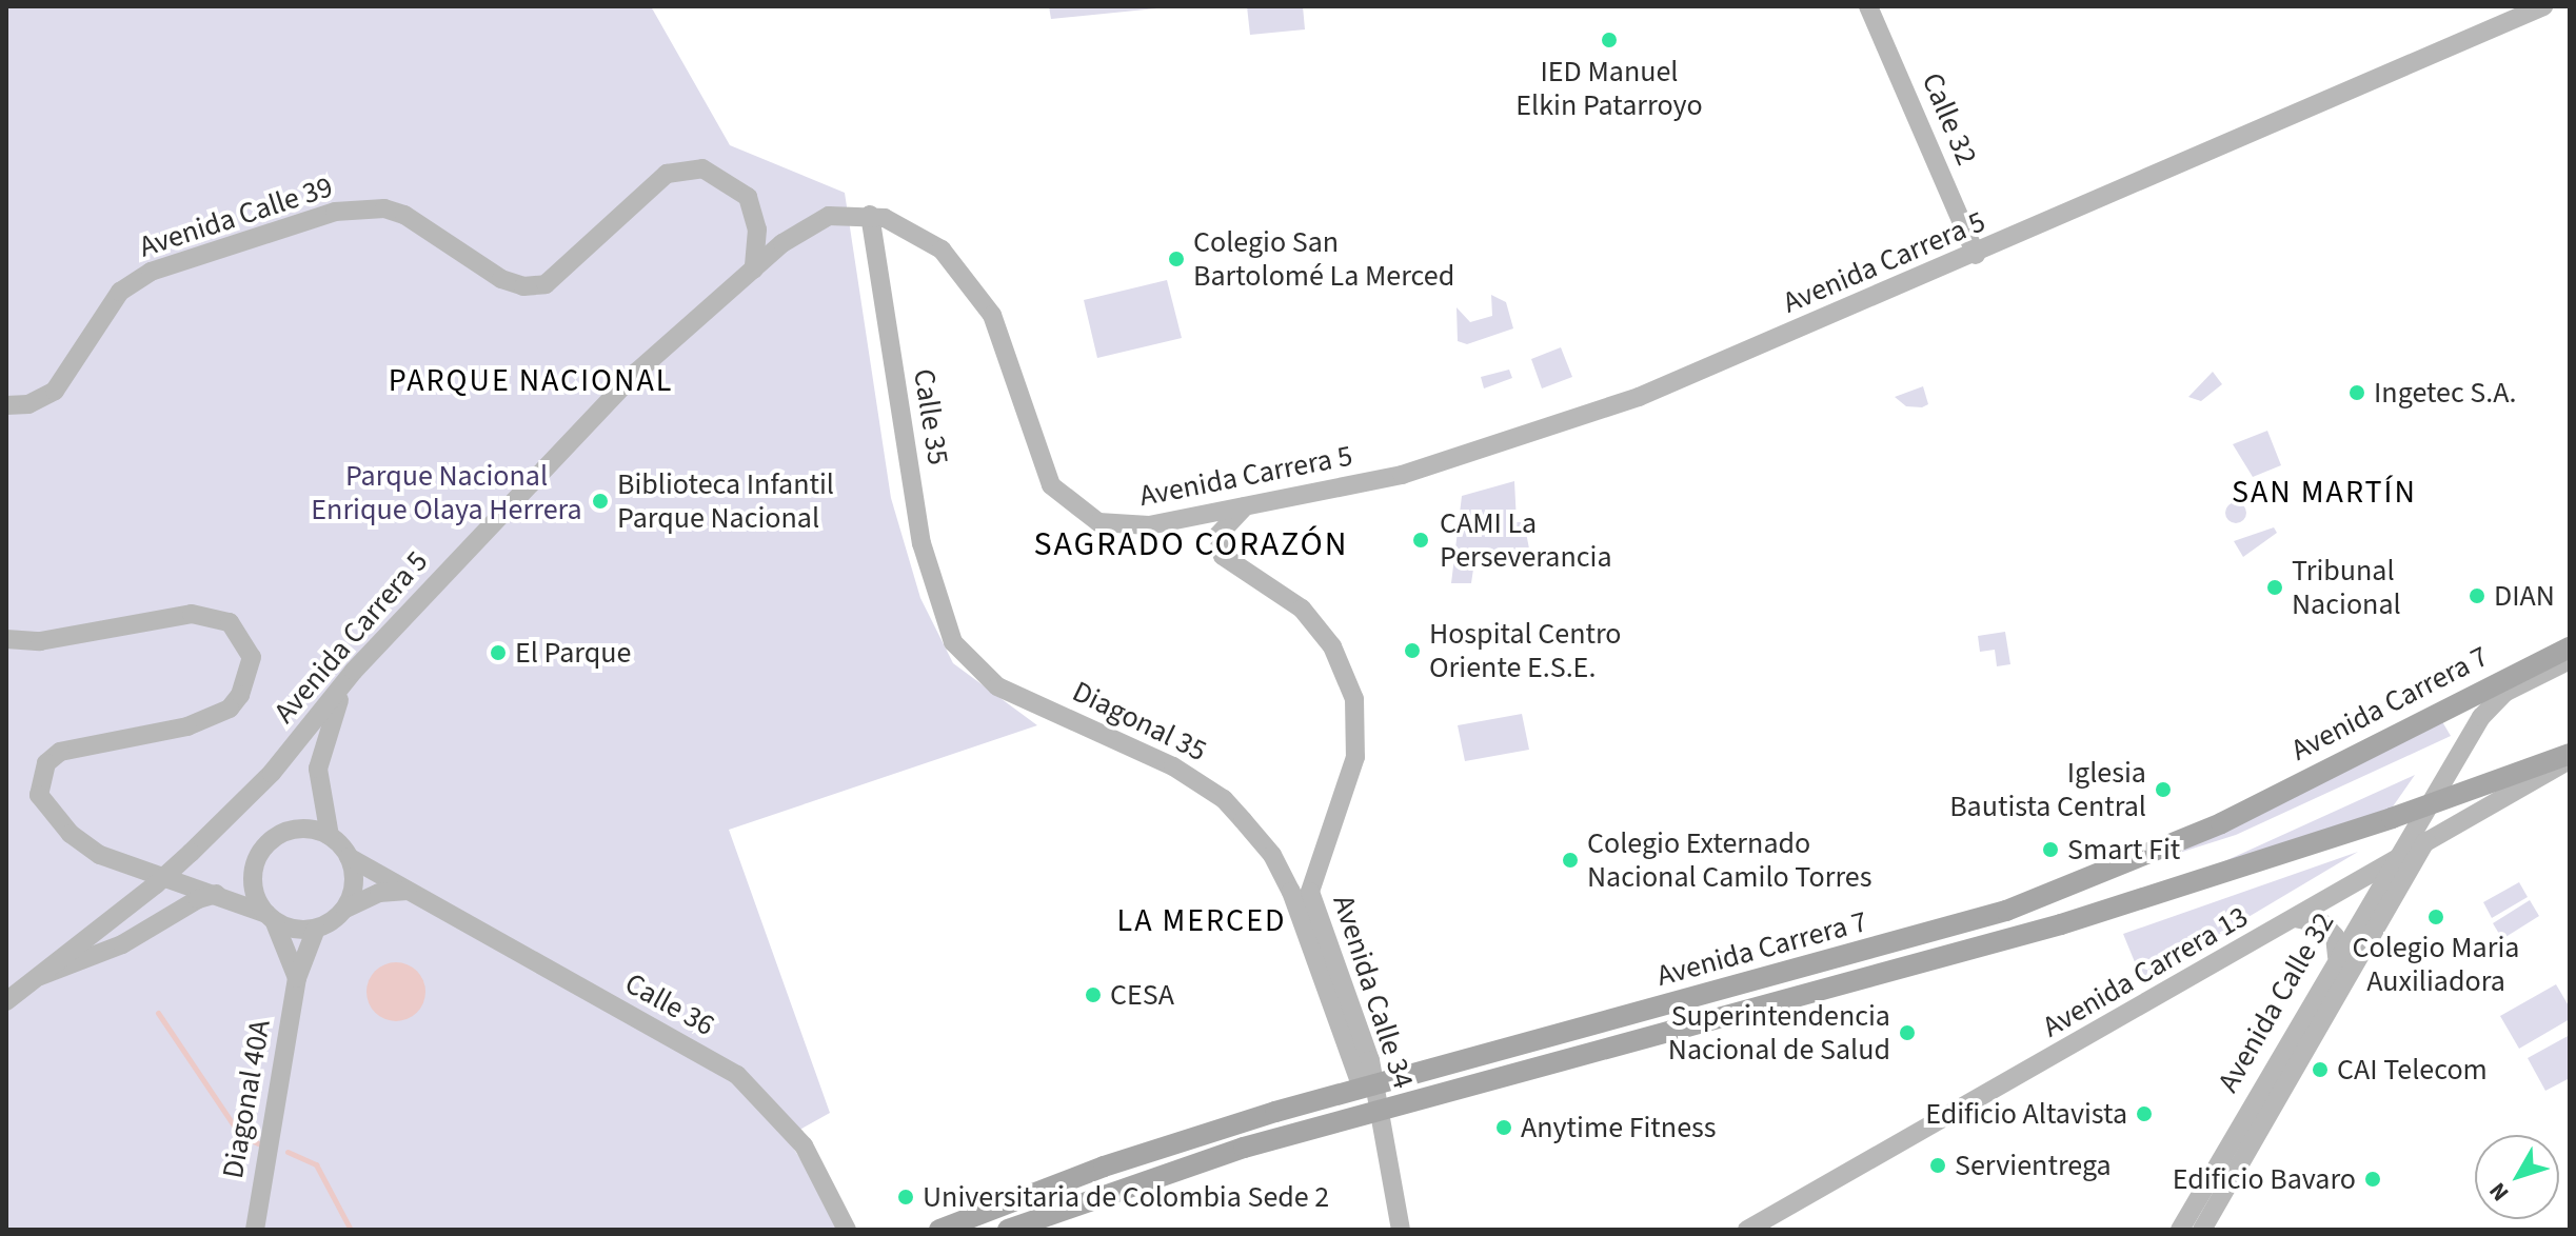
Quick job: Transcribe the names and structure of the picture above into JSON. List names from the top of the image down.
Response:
{
  "streets": {
    "main road": [
      "Calle 32",
      "Avenida Calle 39",
      "Avenida Carrera 5",
      "Calle 35",
      "Avenida Carrera 7",
      "Diagonal 35",
      "Avenida Carrera 13",
      "Avenida Calle 34",
      "Avenida Calle 32",
      "Calle 36",
      "Diagonal 40A"
    ]
  },
  "crossings": [
    ["Calle 32", "Avenida Carrera 5"],
    ["Avenida Calle 39", "Avenida Carrera 5"],
    ["Avenida Carrera 5", "Calle 35"],
    ["Avenida Carrera 5", "Avenida Calle 34"],
    ["Calle 35", "Diagonal 35"],
    ["Avenida Carrera 7", "Avenida Carrera 13"],
    ["Avenida Carrera 7", "Avenida Calle 34"],
    ["Avenida Carrera 7", "Avenida Calle 32"],
    ["Diagonal 35", "Avenida Calle 34"],
    ["Avenida Carrera 13", "Avenida Calle 32"],
    ["Calle 36", "Diagonal 40A"]
  ],
  "districts": [
    "PARQUE NACIONAL",
    "SAN MARTÍN",
    "SAGRADO CORAZÓN",
    "LA MERCED"
  ],
  "parks": ["Parque Nacional Enrique Olaya Herrera"],
  "places": [
    "IED Manuel Elkin Patarroyo",
    "Colegio San Bartolomé La Merced",
    "Ingetec S.A.",
    "Biblioteca Infantil Parque Nacional",
    "CAMI La Perseverancia",
    "Tribunal Nacional",
    "DIAN",
    "Hospital Centro Oriente E.S.E.",
    "El Parque",
    "Iglesia Bautista Central",
    "Smart Fit",
    "Colegio Externado Nacional Camilo Torres",
    "Colegio Maria Auxiliadora",
    "CESA",
    "Superintendencia Nacional de Salud",
    "CAI Telecom",
    "Edificio Altavista",
    "Anytime Fitness",
    "Servientrega",
    "Edificio Bavaro",
    "Universitaria de Colombia Sede 2"
  ],
  "north": "bottom left"
}
